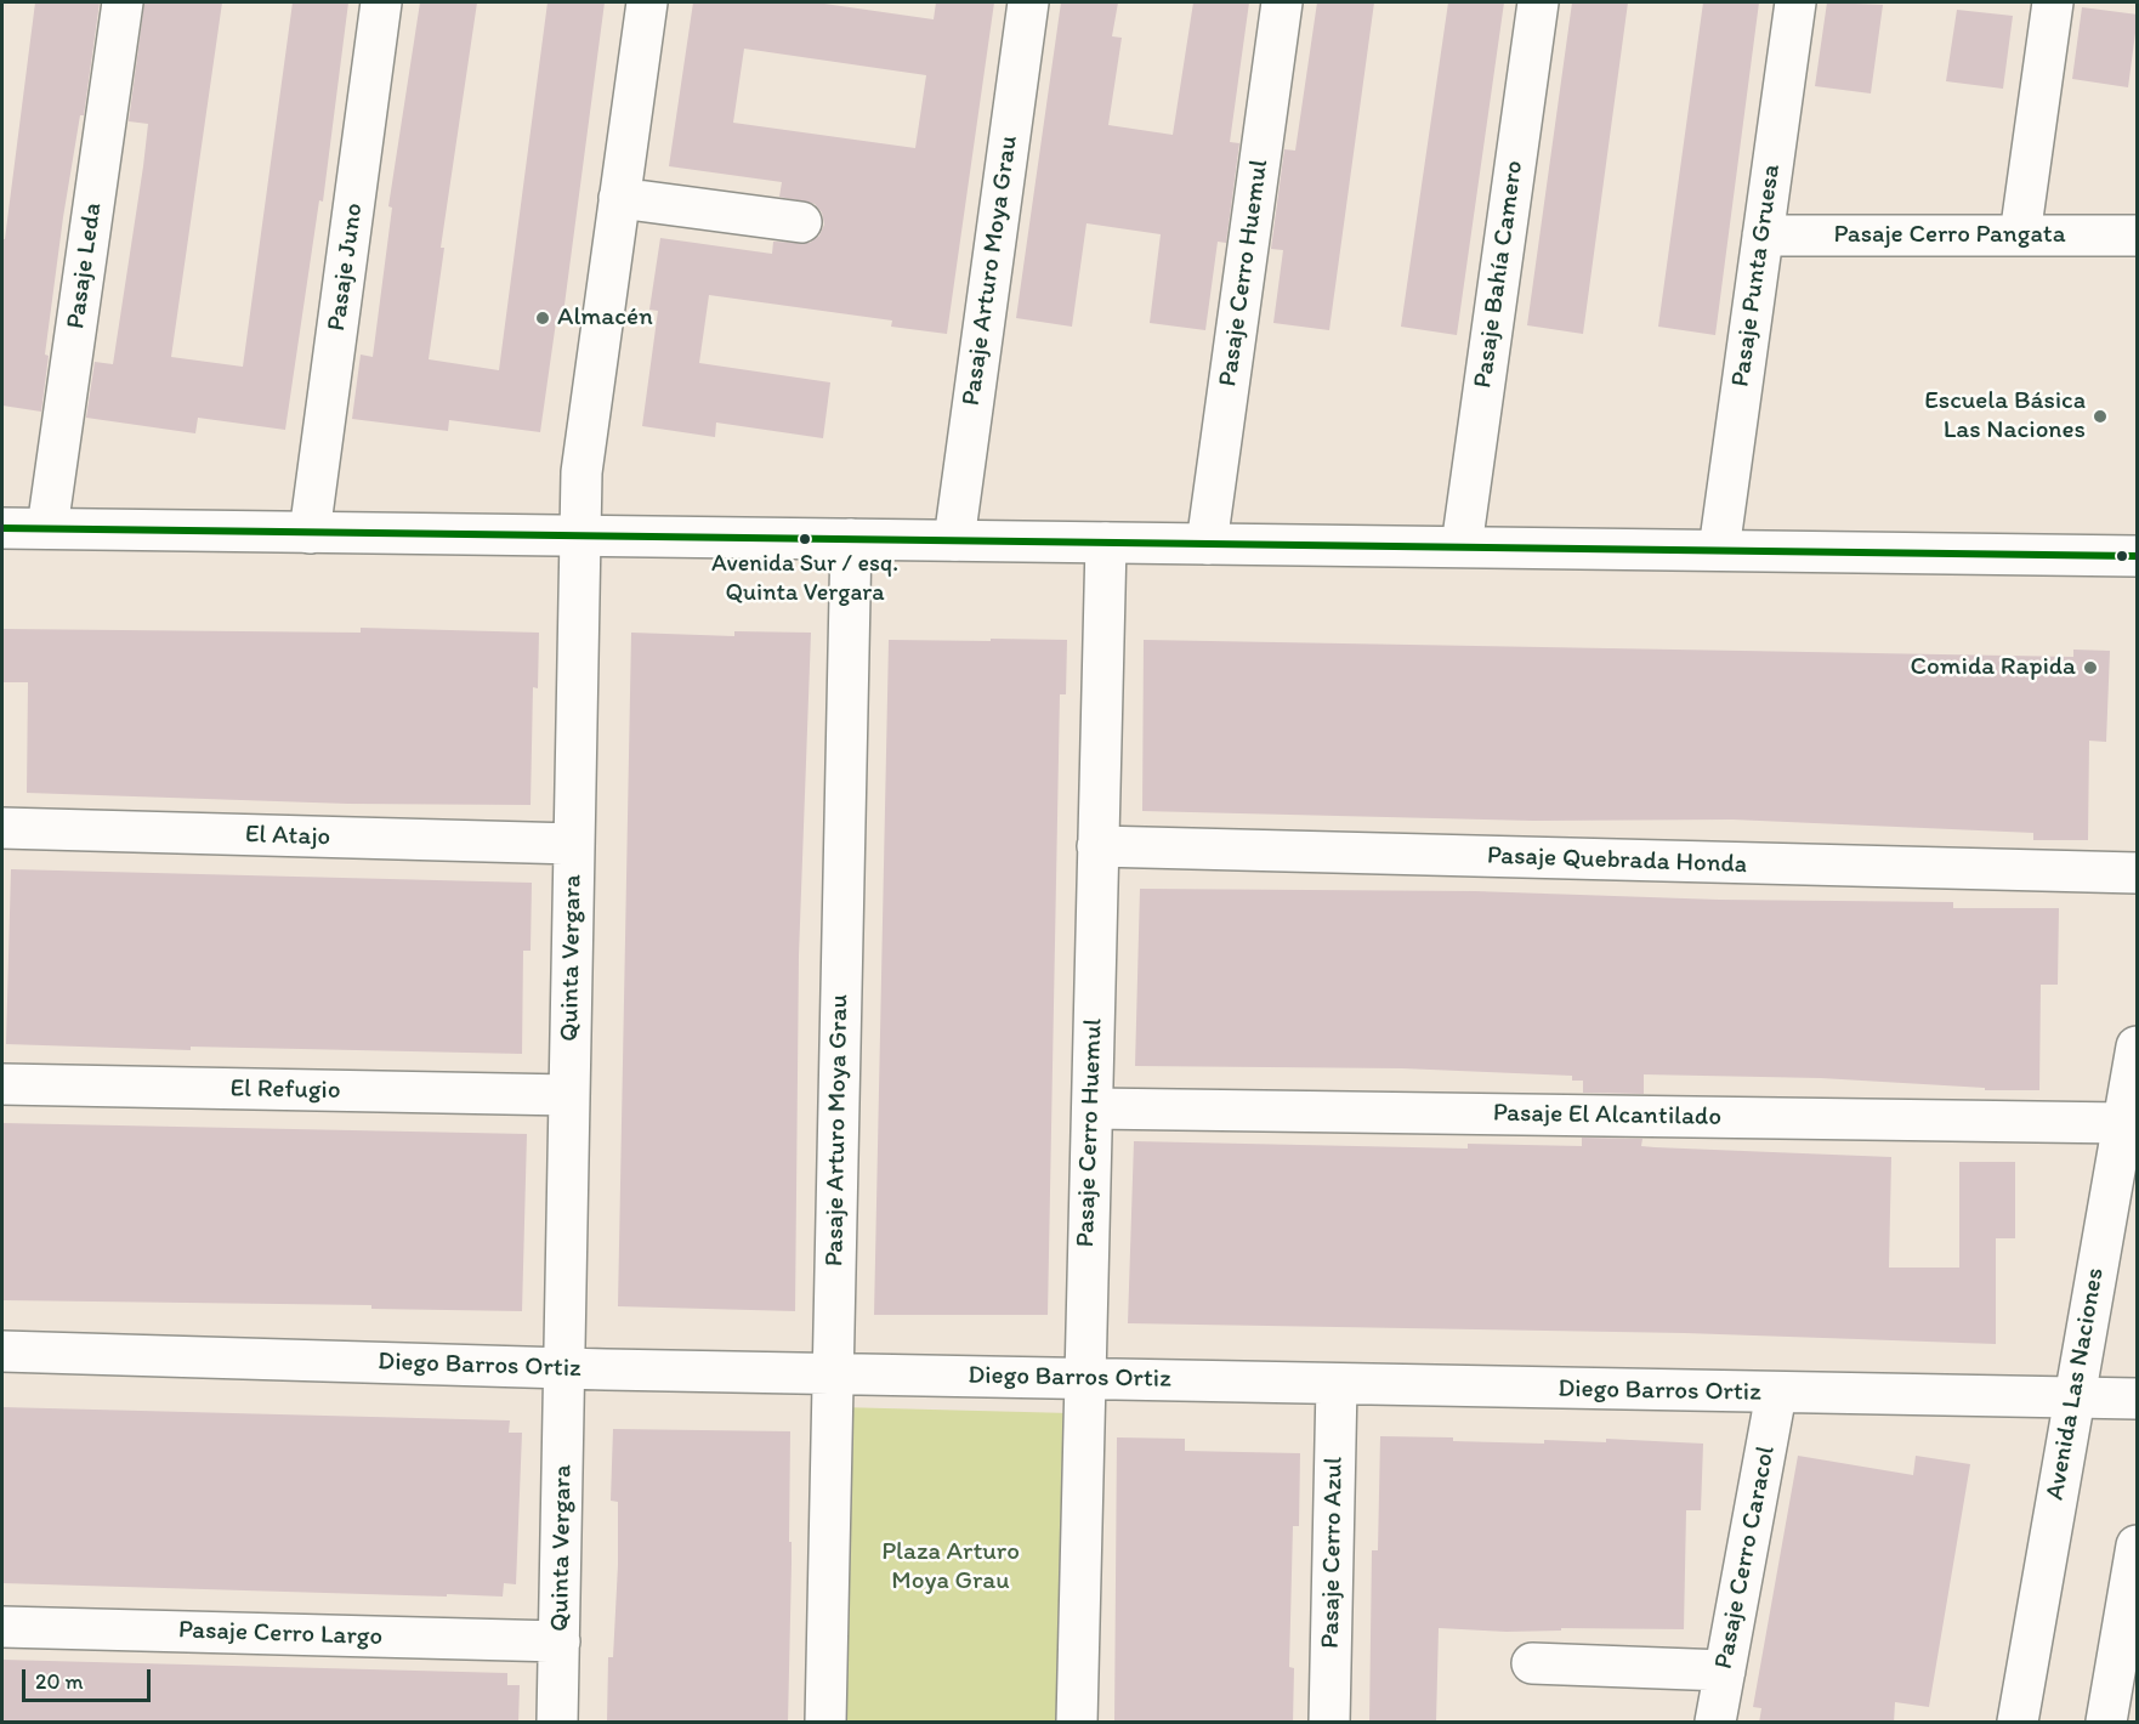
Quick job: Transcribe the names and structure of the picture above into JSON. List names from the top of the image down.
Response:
{
  "streets": {
    "street": [
      "Pasaje Cerro Pangata",
      "Pasaje Leda",
      "Pasaje Juno",
      "Pasaje Arturo Moya Grau",
      "Pasaje Cerro Huemul",
      "Pasaje Bahía Camero",
      "Pasaje Punta Gruesa",
      "El Atajo",
      "Pasaje Quebrada Honda",
      "Quinta Vergara",
      "El Refugio",
      "Pasaje El Alcantilado",
      "Diego Barros Ortiz",
      "Avenida Las Naciones",
      "Pasaje Cerro Azul",
      "Pasaje Cerro Caracol",
      "Pasaje Cerro Largo"
    ]
  },
  "crossings": [
    ["Pasaje Cerro Pangata", "Pasaje Punta Gruesa"],
    ["Pasaje Arturo Moya Grau", "Diego Barros Ortiz"],
    ["Pasaje Cerro Huemul", "Pasaje Quebrada Honda"],
    ["Pasaje Cerro Huemul", "Pasaje El Alcantilado"],
    ["Pasaje Cerro Huemul", "Diego Barros Ortiz"],
    ["El Atajo", "Quinta Vergara"],
    ["Quinta Vergara", "El Refugio"],
    ["Quinta Vergara", "Diego Barros Ortiz"],
    ["Quinta Vergara", "Pasaje Cerro Largo"],
    ["Pasaje El Alcantilado", "Avenida Las Naciones"],
    ["Diego Barros Ortiz", "Avenida Las Naciones"],
    ["Diego Barros Ortiz", "Pasaje Cerro Azul"],
    ["Diego Barros Ortiz", "Pasaje Cerro Caracol"]
  ],
  "parks": ["Plaza Arturo Moya Grau"],
  "places": [
    "Almacén",
    "Escuela Básica Las Naciones",
    "Avenida Sur / esq. Quinta Vergara",
    "Comida Rapida"
  ],
  "scale_bar": "20 m"
}
